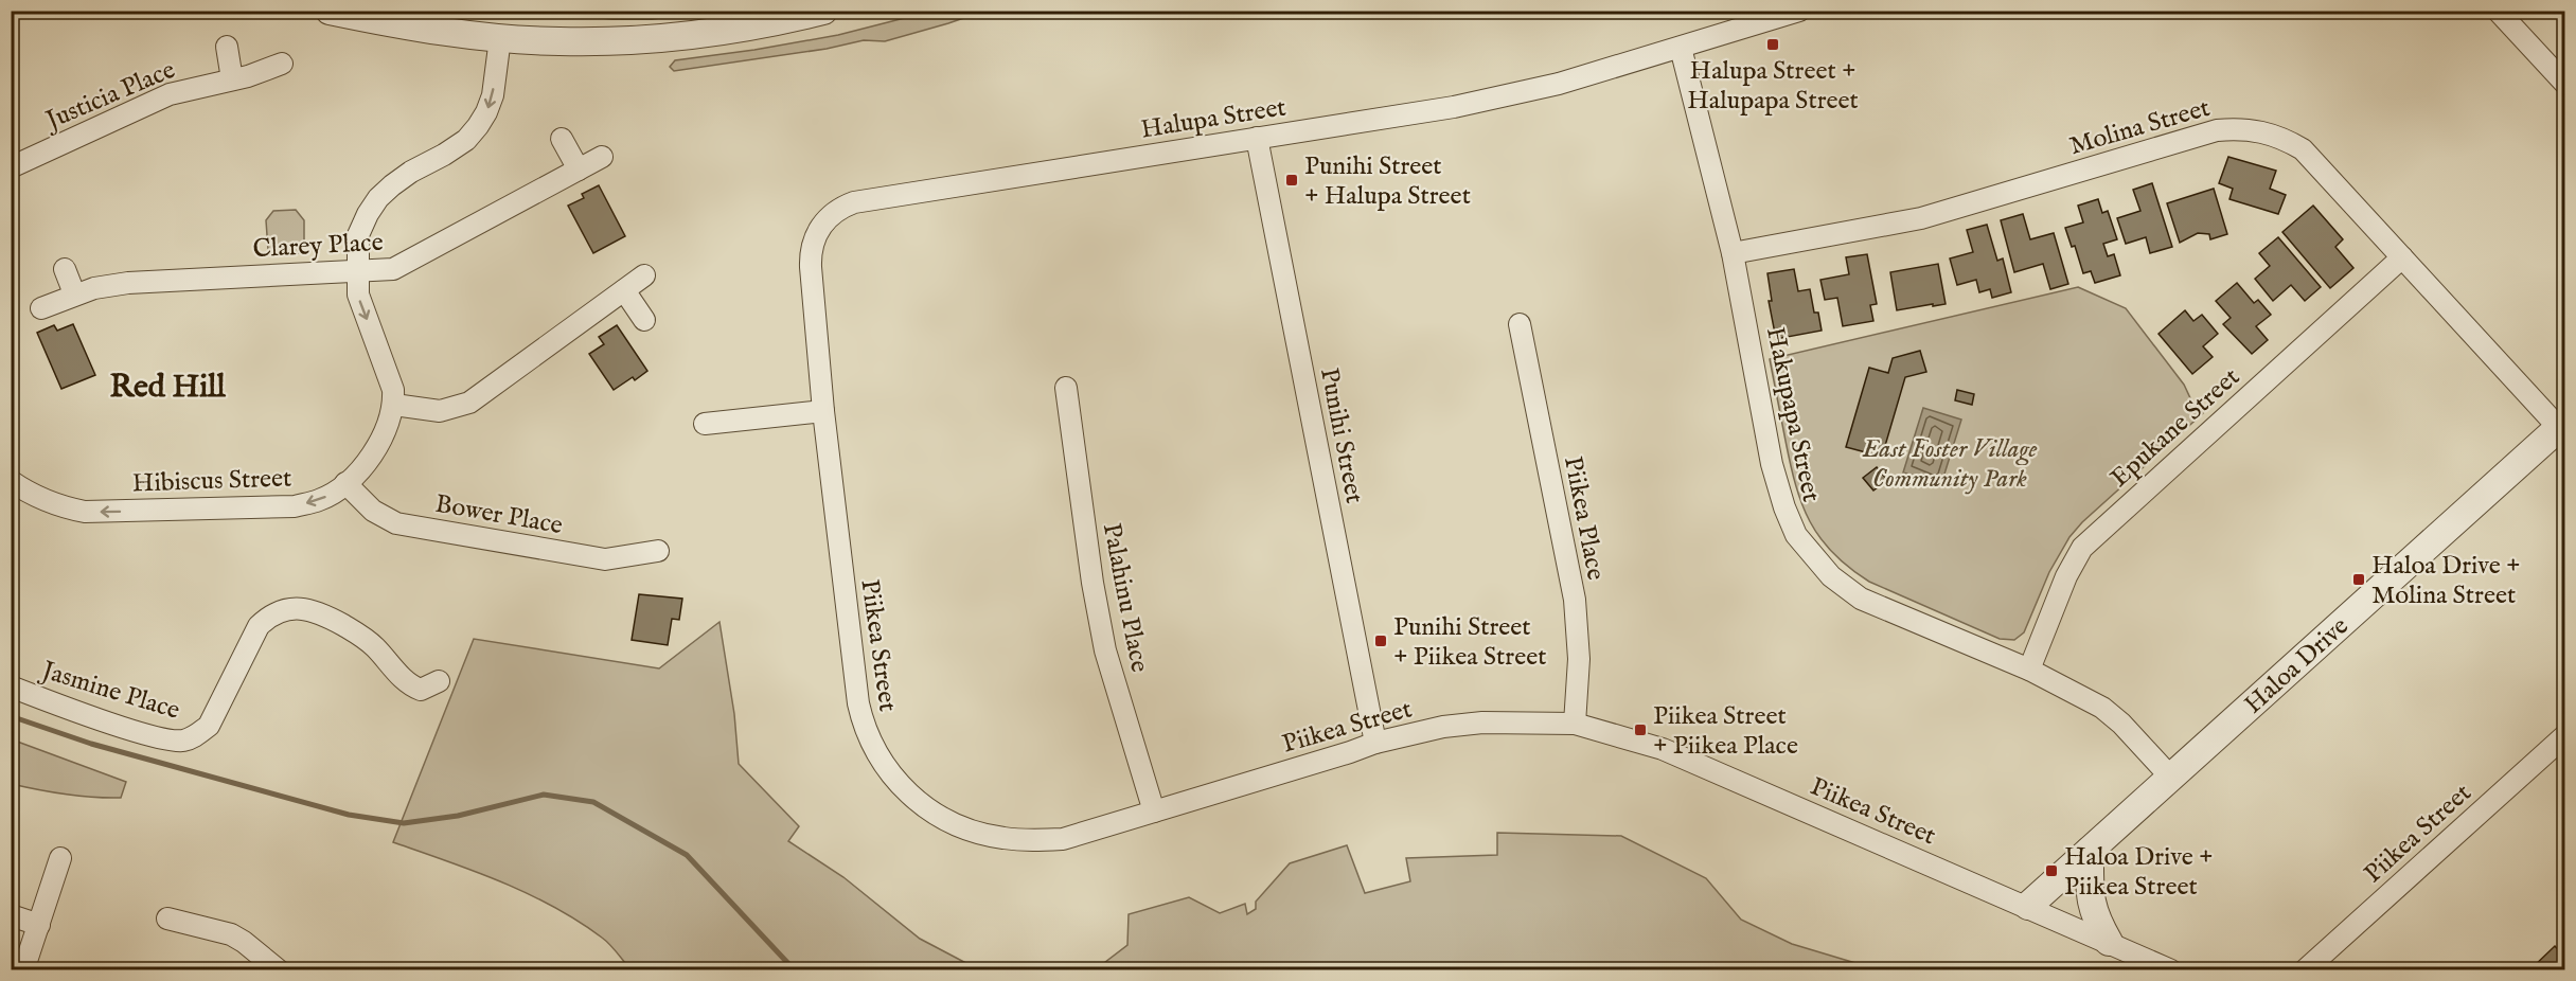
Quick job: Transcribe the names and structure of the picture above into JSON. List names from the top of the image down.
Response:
{
  "streets": {
    "street": [
      "Justicia Place",
      "Halupa Street",
      "Molina Street",
      "Clarey Place",
      "Hakupapa Street",
      "Epukane Street",
      "Punihi Street",
      "Hibiscus Street",
      "Bower Place",
      "Piikea Place",
      "Palahinu Place",
      "Piikea Street",
      "Haloa Drive",
      "Jasmine Place"
    ]
  },
  "crossings": [
    ["Halupa Street", "Hakupapa Street"],
    ["Halupa Street", "Punihi Street"],
    ["Halupa Street", "Piikea Street"],
    ["Molina Street", "Hakupapa Street"],
    ["Molina Street", "Epukane Street"],
    ["Molina Street", "Haloa Drive"],
    ["Hakupapa Street", "Epukane Street"],
    ["Hakupapa Street", "Haloa Drive"],
    ["Punihi Street", "Piikea Street"],
    ["Hibiscus Street", "Bower Place"],
    ["Piikea Place", "Piikea Street"],
    ["Palahinu Place", "Piikea Street"],
    ["Piikea Street", "Haloa Drive"]
  ],
  "one_way": ["Hibiscus Street"],
  "districts": ["Red Hill"],
  "parks": ["East Foster Village Community Park"],
  "places": {
    "transit": [
      "Halupa Street + Halupapa Street",
      "Punihi Street + Halupa Street",
      "Haloa Drive + Molina Street",
      "Punihi Street + Piikea Street",
      "Piikea Street + Piikea Place",
      "Haloa Drive + Piikea Street"
    ]
  }
}
